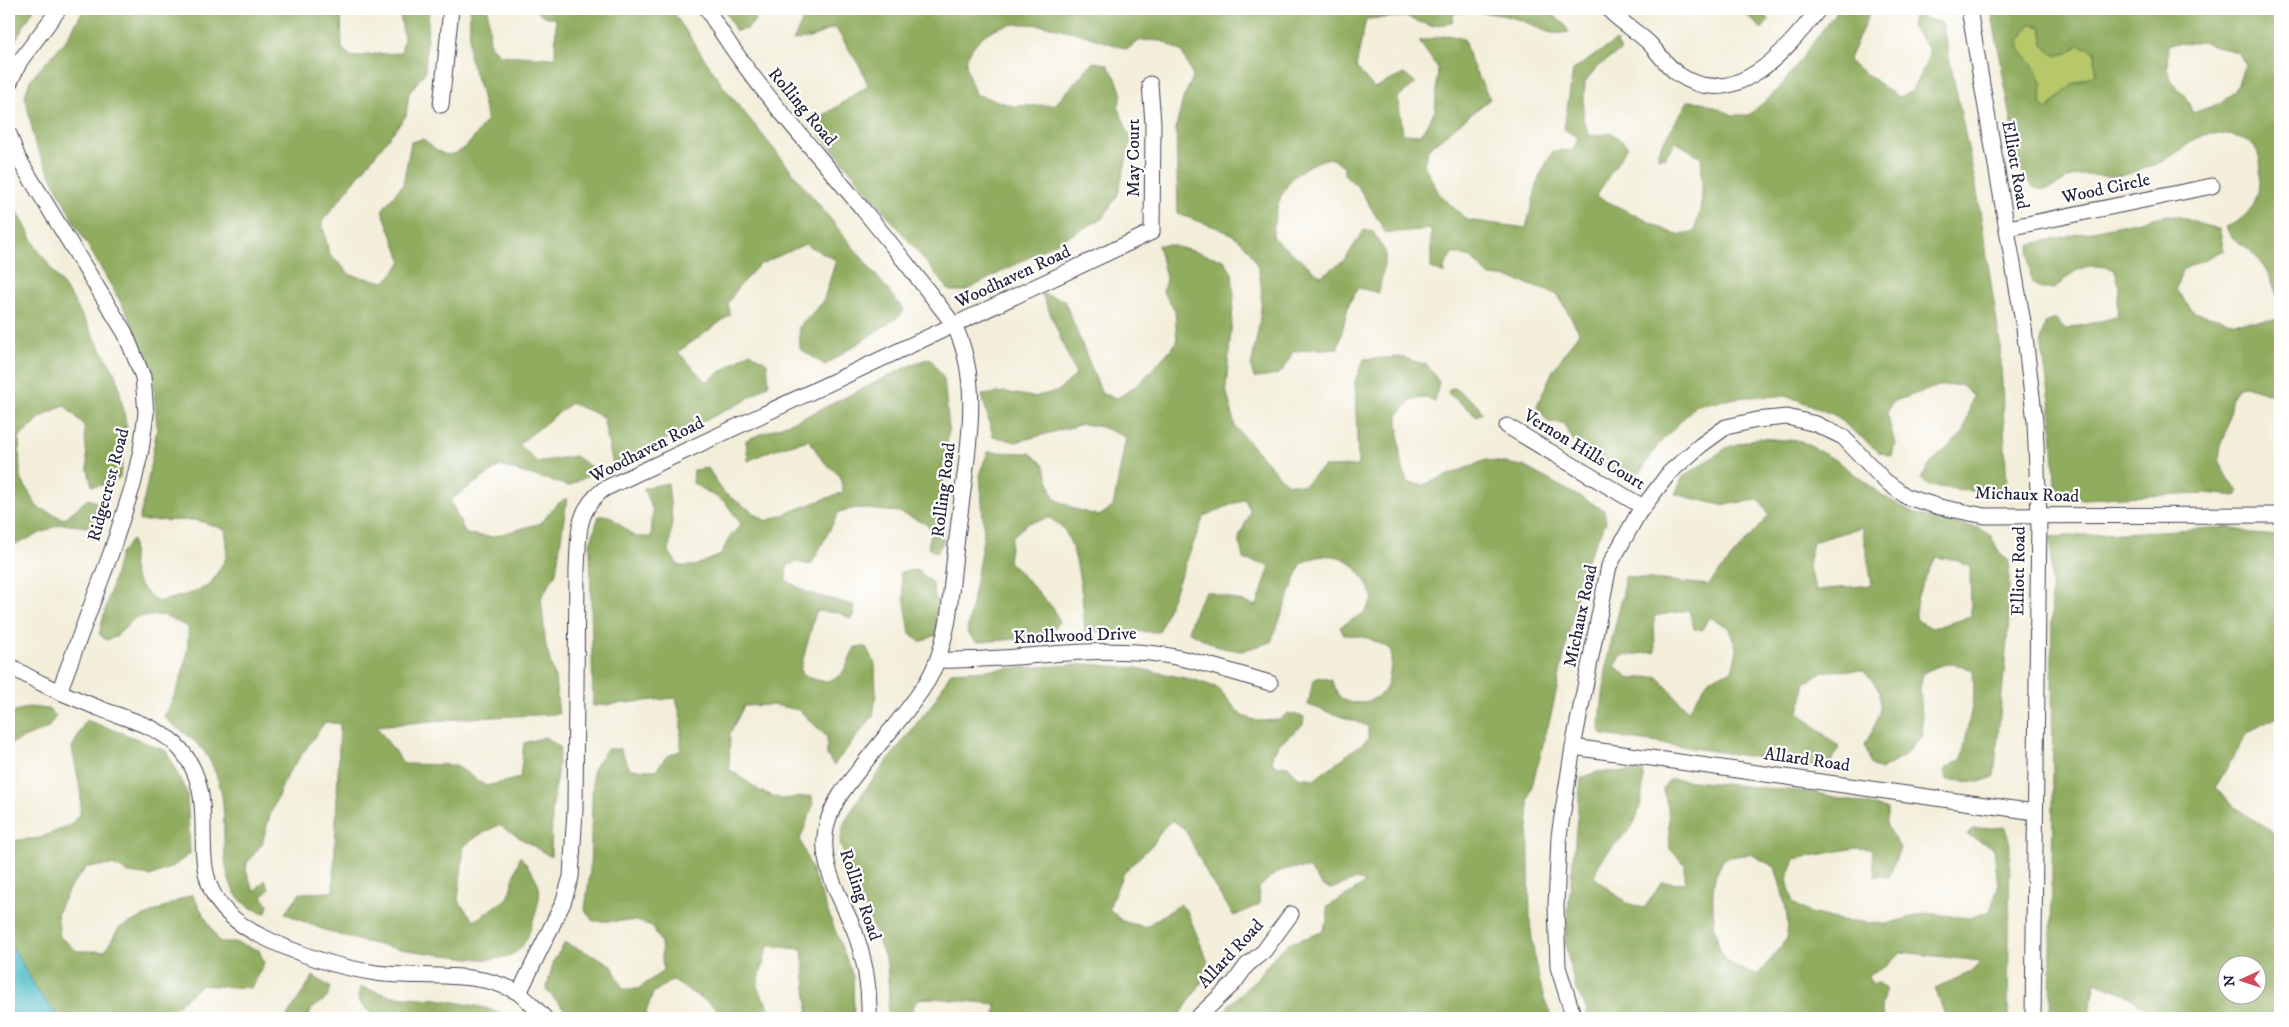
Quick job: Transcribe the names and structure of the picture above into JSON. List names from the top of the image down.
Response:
{
  "streets": {
    "street": [
      "Rolling Road",
      "May Court",
      "Elliott Road",
      "Wood Circle",
      "Woodhaven Road",
      "Vernon Hills Court",
      "Ridgecrest Road",
      "Michaux Road",
      "Knollwood Drive",
      "Allard Road"
    ]
  },
  "crossings": [
    ["Rolling Road", "Woodhaven Road"],
    ["Rolling Road", "Knollwood Drive"],
    ["May Court", "Woodhaven Road"],
    ["Elliott Road", "Wood Circle"],
    ["Elliott Road", "Michaux Road"],
    ["Elliott Road", "Allard Road"],
    ["Vernon Hills Court", "Michaux Road"],
    ["Michaux Road", "Allard Road"]
  ],
  "north": "left"
}
